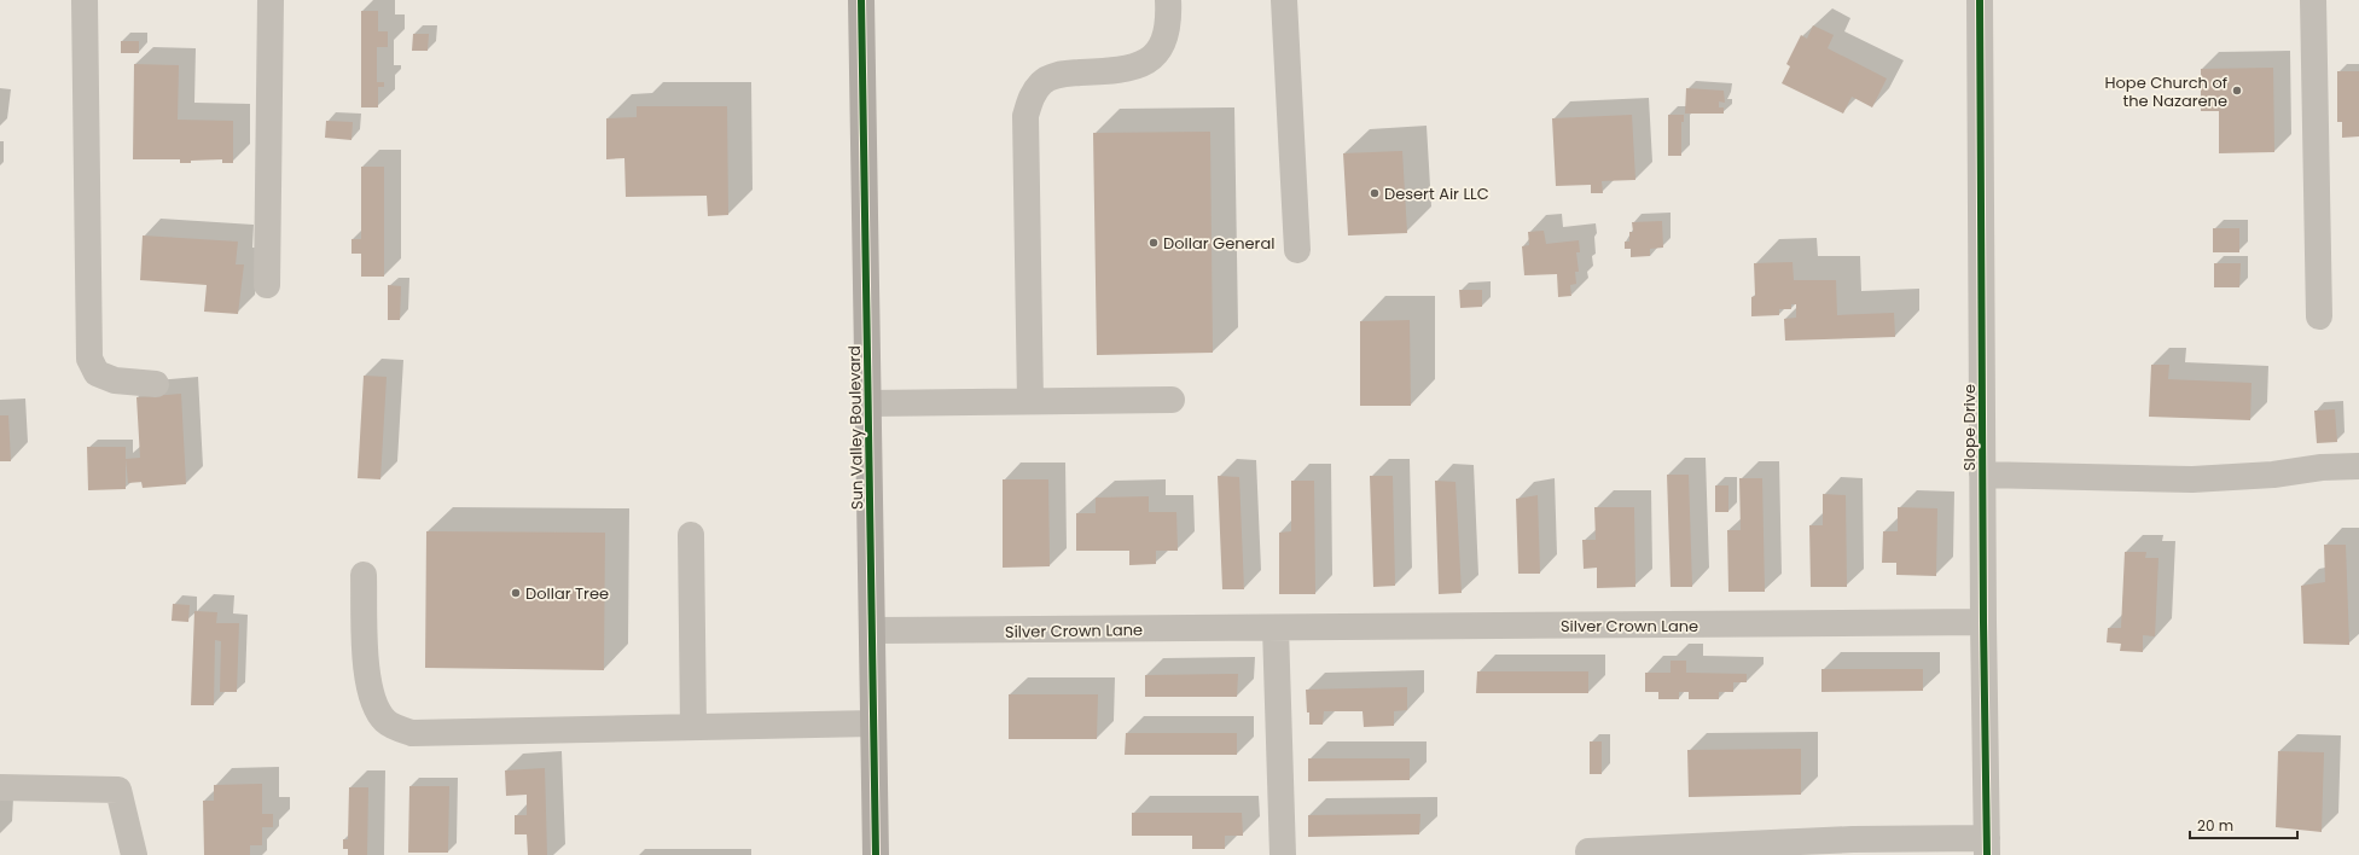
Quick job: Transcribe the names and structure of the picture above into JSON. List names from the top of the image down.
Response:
{
  "streets": {
    "main road": ["Sun Valley Boulevard"],
    "street": ["Slope Drive", "Silver Crown Lane"]
  },
  "crossings": [
    ["Sun Valley Boulevard", "Silver Crown Lane"],
    ["Slope Drive", "Silver Crown Lane"]
  ],
  "places": [
    "Hope Church of the Nazarene",
    "Desert Air LLC",
    "Dollar General",
    "Dollar Tree"
  ],
  "scale_bar": "20 m"
}
